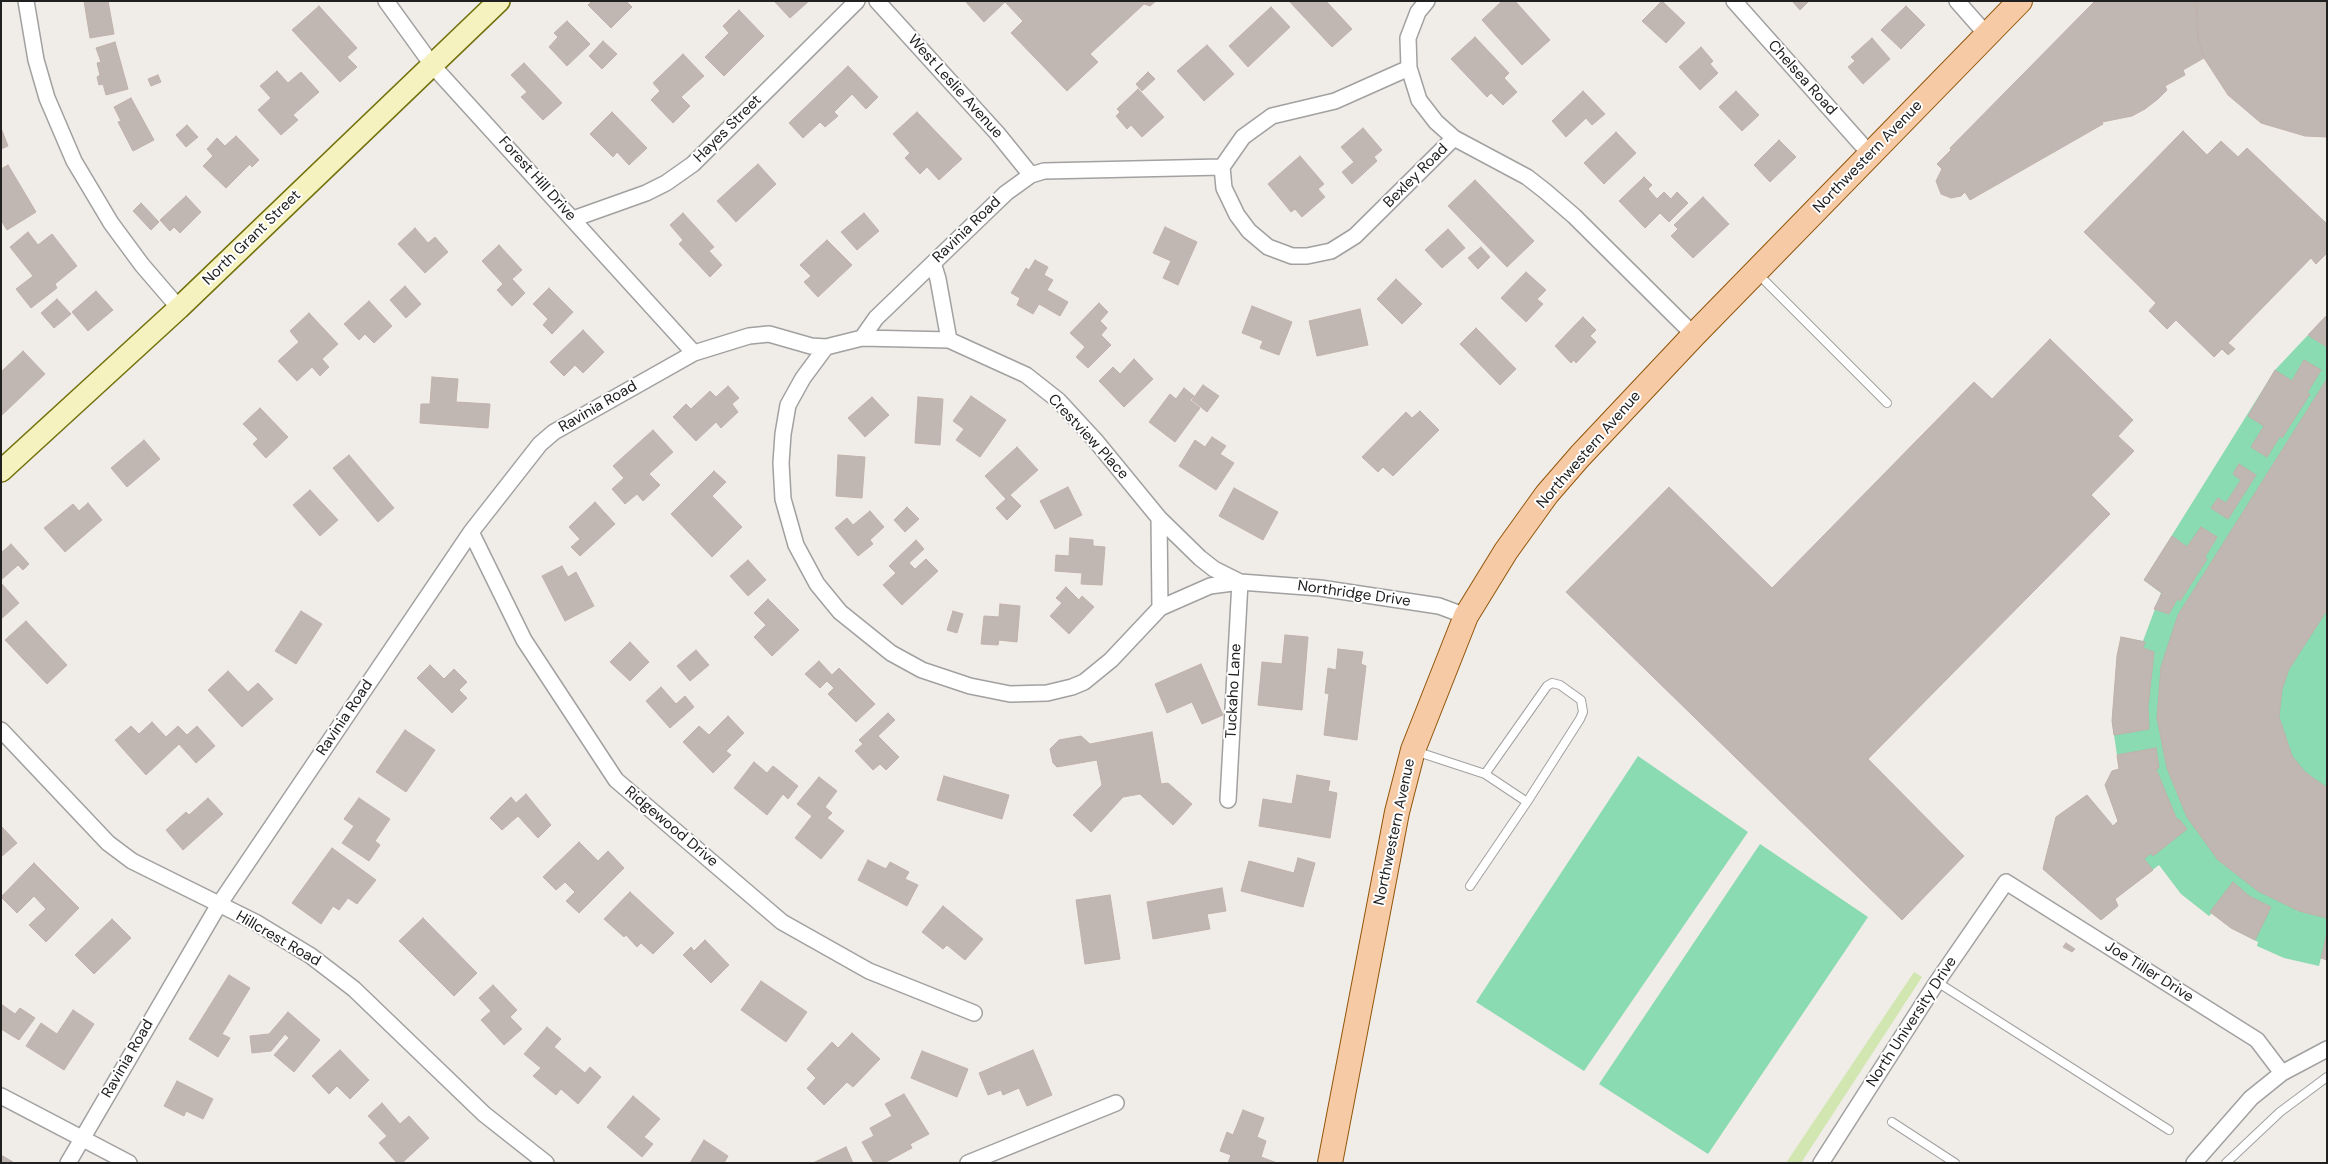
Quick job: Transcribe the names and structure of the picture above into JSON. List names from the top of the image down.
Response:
{
  "streets": {
    "main road": ["Northwestern Avenue"],
    "street": [
      "Chelsea Road",
      "West Leslie Avenue",
      "Hayes Street",
      "Bexley Road",
      "Forest Hill Drive",
      "Ravinia Road",
      "North Grant Street",
      "Crestview Place",
      "Northridge Drive",
      "Tuckaho Lane",
      "Ridgewood Drive",
      "Hillcrest Road",
      "Joe Tiller Drive",
      "North University Drive"
    ]
  },
  "crossings": [
    ["Chelsea Road", "Northwestern Avenue"],
    ["West Leslie Avenue", "Ravinia Road"],
    ["Hayes Street", "Forest Hill Drive"],
    ["Northwestern Avenue", "Bexley Road"],
    ["Northwestern Avenue", "Northridge Drive"],
    ["Bexley Road", "Ravinia Road"],
    ["Forest Hill Drive", "Ravinia Road"],
    ["Forest Hill Drive", "North Grant Street"],
    ["Ravinia Road", "Crestview Place"],
    ["Ravinia Road", "Northridge Drive"],
    ["Ravinia Road", "Ridgewood Drive"],
    ["Ravinia Road", "Hillcrest Road"],
    ["Crestview Place", "Northridge Drive"],
    ["Northridge Drive", "Tuckaho Lane"],
    ["Joe Tiller Drive", "North University Drive"]
  ]
}
